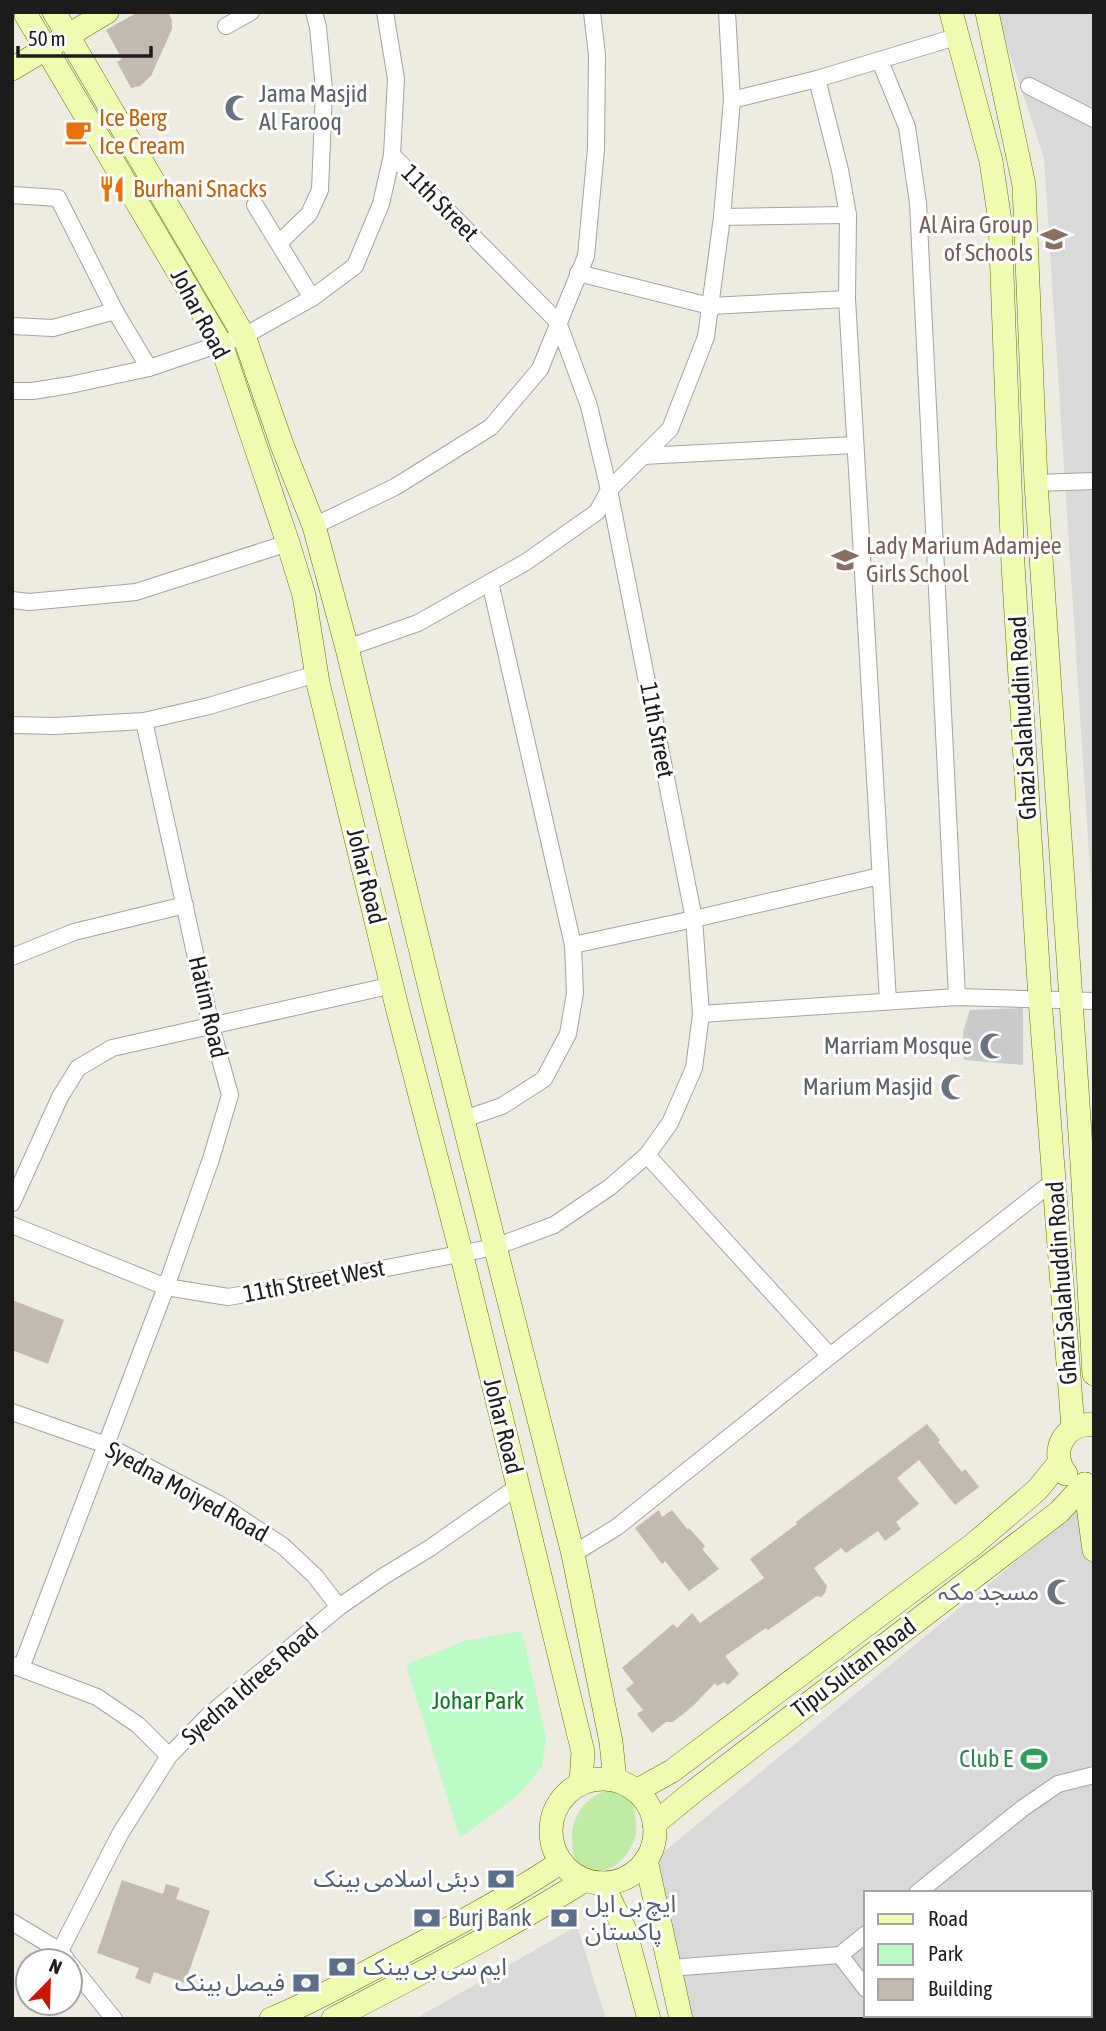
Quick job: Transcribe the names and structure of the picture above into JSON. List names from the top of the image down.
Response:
{
  "streets": {
    "street": [
      "11th Street",
      "Johar Road",
      "Ghazi Salahuddin Road",
      "Hatim Road",
      "11th Street West",
      "Syedna Moiyed Road",
      "Tipu Sultan Road",
      "Syedna Idrees Road"
    ]
  },
  "crossings": [
    ["11th Street", "Johar Road"],
    ["11th Street", "11th Street West"],
    ["Johar Road", "11th Street West"],
    ["Johar Road", "Tipu Sultan Road"],
    ["Johar Road", "Syedna Idrees Road"],
    ["Hatim Road", "11th Street West"],
    ["Hatim Road", "Syedna Moiyed Road"],
    ["Syedna Moiyed Road", "Syedna Idrees Road"]
  ],
  "parks": ["Johar Park"],
  "places": {
    "mosque": [
      "Jama Masjid Al Farooq",
      "Marriam Mosque",
      "Marium Masjid",
      "مسجد مکہ"
    ],
    "cafe": ["Ice Berg Ice Cream"],
    "restaurant": ["Burhani Snacks"],
    "school or university": ["Al Aira Group of Schools", "Lady Marium Adamjee Girls School"],
    "sports": ["Club E"],
    "bank": [
      "دبئی اسلامی بینک",
      "Burj Bank",
      "ایچ بی ایل پاکستان",
      "ایم سی بی بینک",
      "فیصل بینک"
    ]
  },
  "legend": ["Road", "Park", "Building"],
  "scale_bar": "50 m",
  "north": "top right"
}
